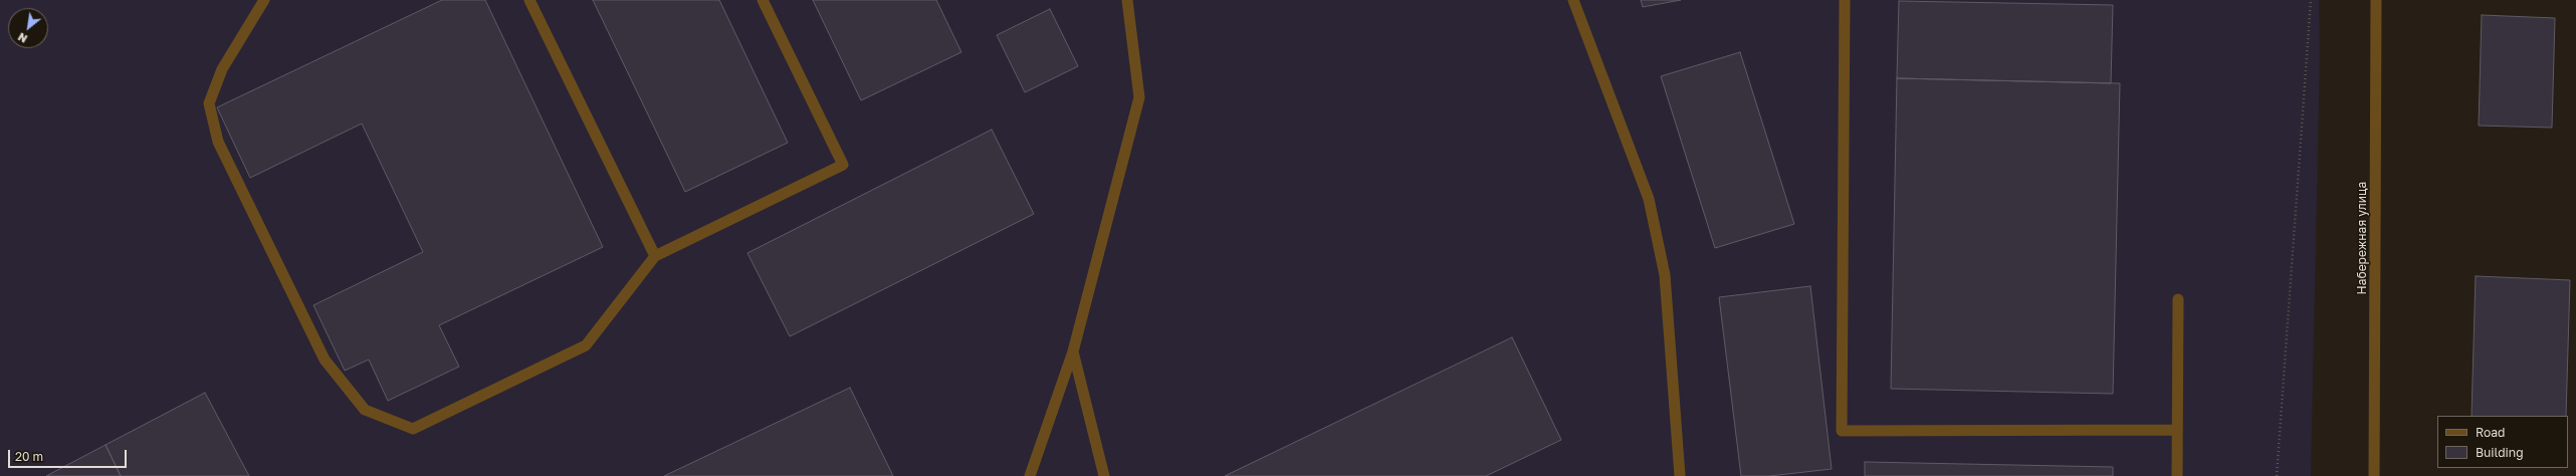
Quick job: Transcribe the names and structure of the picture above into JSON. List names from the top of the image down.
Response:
{
  "streets": {
    "street": ["Набережная улица"]
  },
  "legend": ["Road", "Building"],
  "scale_bar": "20 m",
  "north": "bottom left"
}
